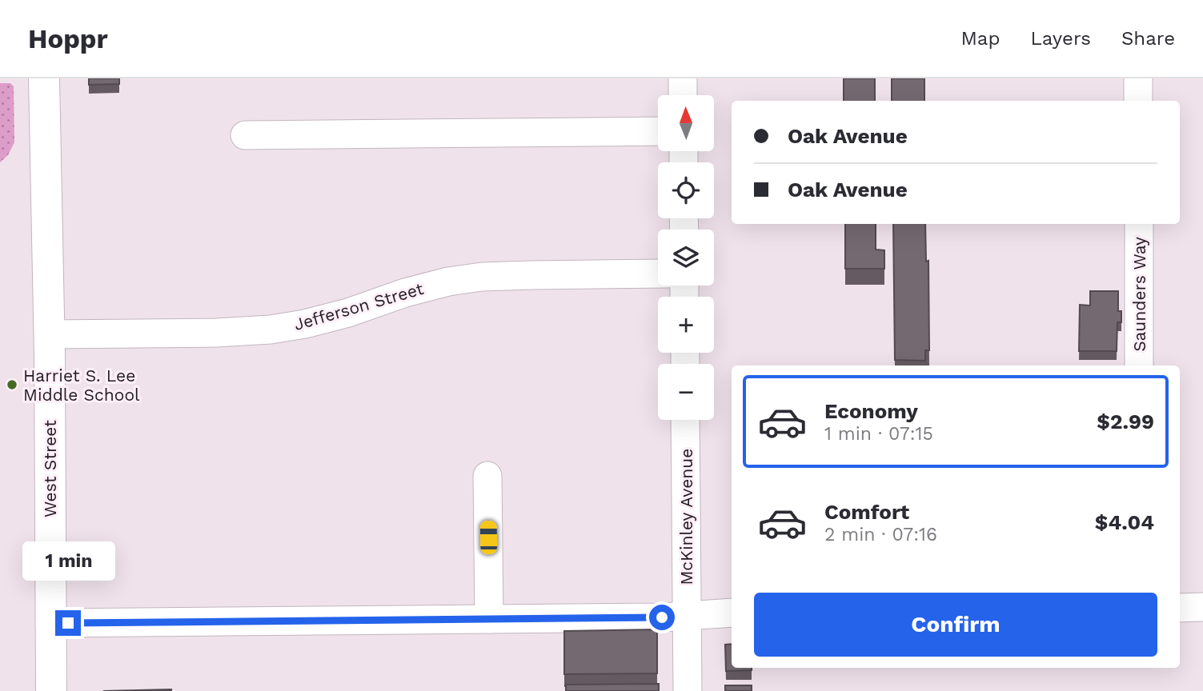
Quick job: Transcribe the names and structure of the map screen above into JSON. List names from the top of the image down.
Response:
{
  "streets": {
    "main road": ["West Street"],
    "street": ["Saunders Way", "Jefferson Street", "McKinley Avenue"]
  },
  "crossings": [
    ["Jefferson Street", "West Street"]
  ],
  "places": ["Harriet S. Lee Middle School"],
  "north": "top",
  "page": {
    "header": "Hoppr",
    "nav": ["Map", "Layers", "Share"],
    "map_buttons": ["+", "−"],
    "banner": ["Oak Avenue", "Oak Avenue"],
    "list": [
      {
        "name": "Economy",
        "note": "1 min · 07:15",
        "value": "$2.99"
      },
      {
        "name": "Comfort",
        "note": "2 min · 07:16",
        "value": "$4.04"
      }
    ],
    "bubble": "1 min",
    "buttons": "Confirm"
  }
}
